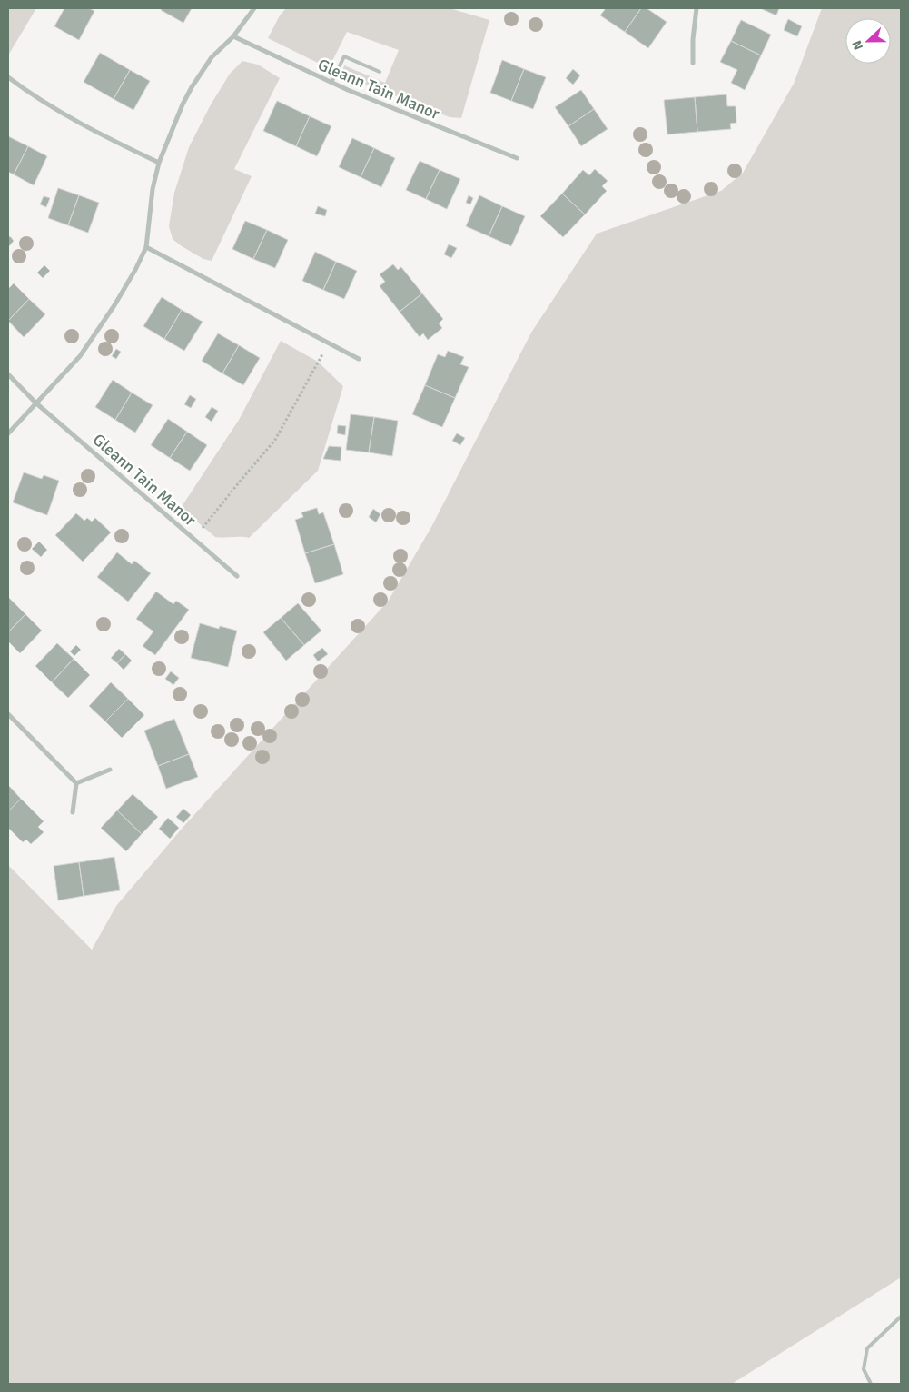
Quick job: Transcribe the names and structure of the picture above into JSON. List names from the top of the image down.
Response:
{
  "streets": {
    "street": ["Gleann Tain Manor"]
  },
  "north": "left"
}
